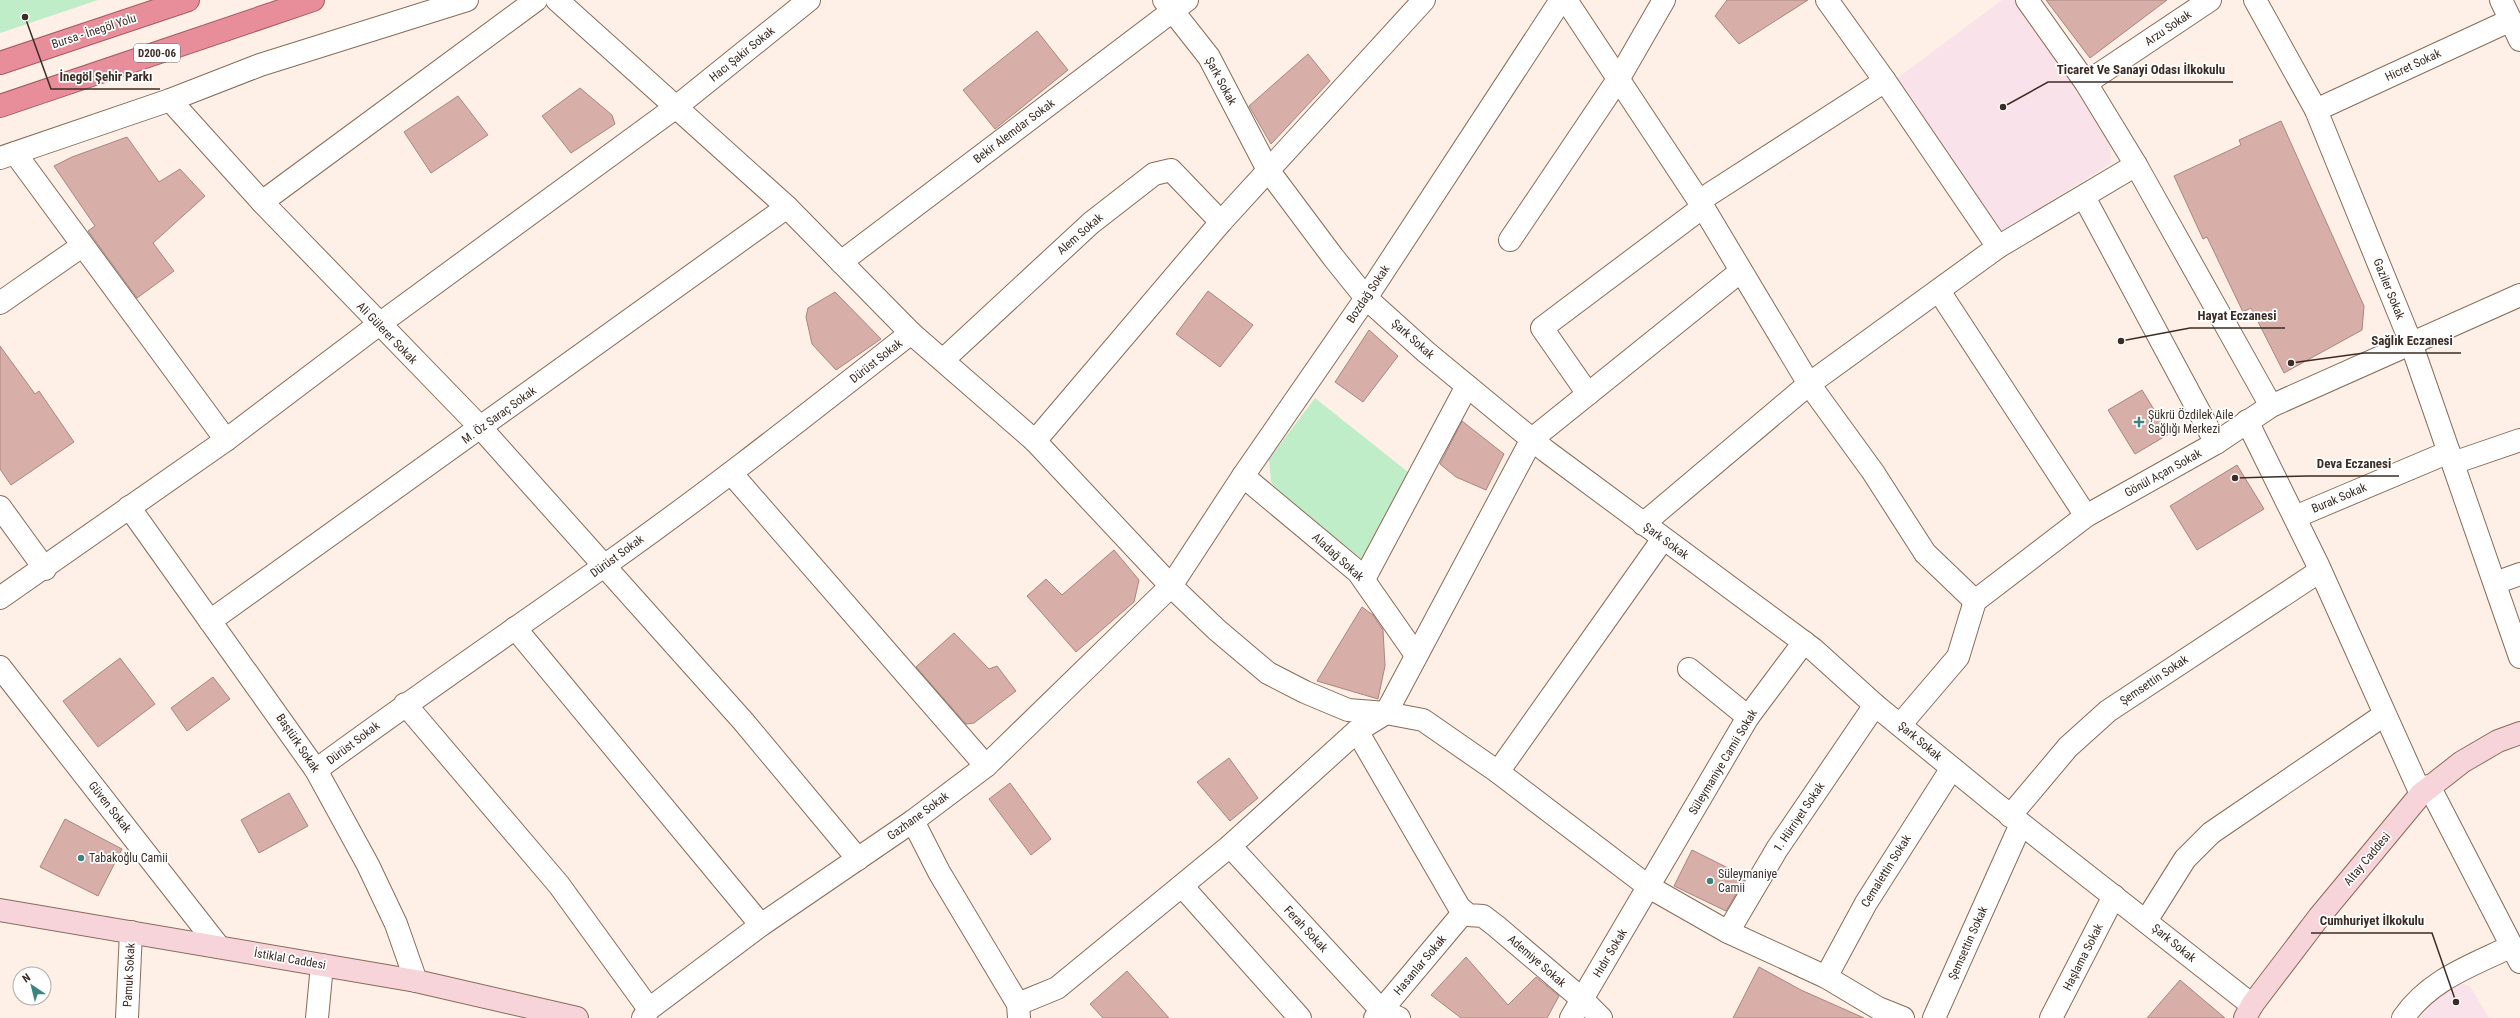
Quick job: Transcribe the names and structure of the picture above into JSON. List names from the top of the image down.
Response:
{
  "streets": {
    "highway": ["Bursa - İnegöl Yolu", "D200-06"],
    "main road": ["Altay Caddesi", "İstiklal Caddesi"],
    "street": [
      "Arzu Sokak",
      "Hacı Şakir Sokak",
      "Hicret Sokak",
      "Şark Sokak",
      "Bekir Alemdar Sokak",
      "Alem Sokak",
      "Gaziler Sokak",
      "Bozdağ Sokak",
      "Ali Gülerer Sokak",
      "Dürüst Sokak",
      "M. Öz Saraç Sokak",
      "Gönül Açan Sokak",
      "Burak Sokak",
      "Aladağ Sokak",
      "Şemsettin Sokak",
      "Baştürk Sokak",
      "Süleymaniye Camii Sokak",
      "Güven Sokak",
      "Gazhane Sokak",
      "1. Hürriyet Sokak",
      "Cemalettin Sokak",
      "Ferah Sokak",
      "Hıdır Sokak",
      "Haşlama Sokak",
      "Ademiye Sokak",
      "Hasanlar Sokak",
      "Pamuk Sokak"
    ]
  },
  "crossings": [
    ["Hacı Şakir Sokak", "Ali Gülerer Sokak"],
    ["Hacı Şakir Sokak", "Baştürk Sokak"],
    ["Hicret Sokak", "Gaziler Sokak"],
    ["Şark Sokak", "Bekir Alemdar Sokak"],
    ["Şark Sokak", "Bozdağ Sokak"],
    ["Şark Sokak", "Şemsettin Sokak"],
    ["Şark Sokak", "Süleymaniye Camii Sokak"],
    ["Şark Sokak", "1. Hürriyet Sokak"],
    ["Şark Sokak", "Altay Caddesi"],
    ["Şark Sokak", "Cemalettin Sokak"],
    ["Şark Sokak", "Haşlama Sokak"],
    ["Gaziler Sokak", "Gönül Açan Sokak"],
    ["Gaziler Sokak", "Burak Sokak"],
    ["Bozdağ Sokak", "Aladağ Sokak"],
    ["Bozdağ Sokak", "Gazhane Sokak"],
    ["Ali Gülerer Sokak", "Dürüst Sokak"],
    ["Ali Gülerer Sokak", "M. Öz Saraç Sokak"],
    ["Ali Gülerer Sokak", "Gazhane Sokak"],
    ["Dürüst Sokak", "Baştürk Sokak"],
    ["M. Öz Saraç Sokak", "Baştürk Sokak"],
    ["Baştürk Sokak", "İstiklal Caddesi"],
    ["Süleymaniye Camii Sokak", "Hıdır Sokak"],
    ["Güven Sokak", "İstiklal Caddesi"],
    ["Ferah Sokak", "Hasanlar Sokak"],
    ["Hıdır Sokak", "Ademiye Sokak"],
    ["İstiklal Caddesi", "Pamuk Sokak"],
    ["Ademiye Sokak", "Hasanlar Sokak"]
  ],
  "places": {
    "other": [
      "İnegöl Şehir Parkı",
      "Ticaret Ve Sanayi Odası İlkokulu",
      "Hayat Eczanesi",
      "Sağlık Eczanesi",
      "Deva Eczanesi",
      "Tabakoğlu Camii",
      "Süleymaniye Camii",
      "Cumhuriyet İlkokulu"
    ],
    "health": ["Şükrü Özdilek Aile Sağlığı Merkezi"]
  },
  "north": "top left"
}
